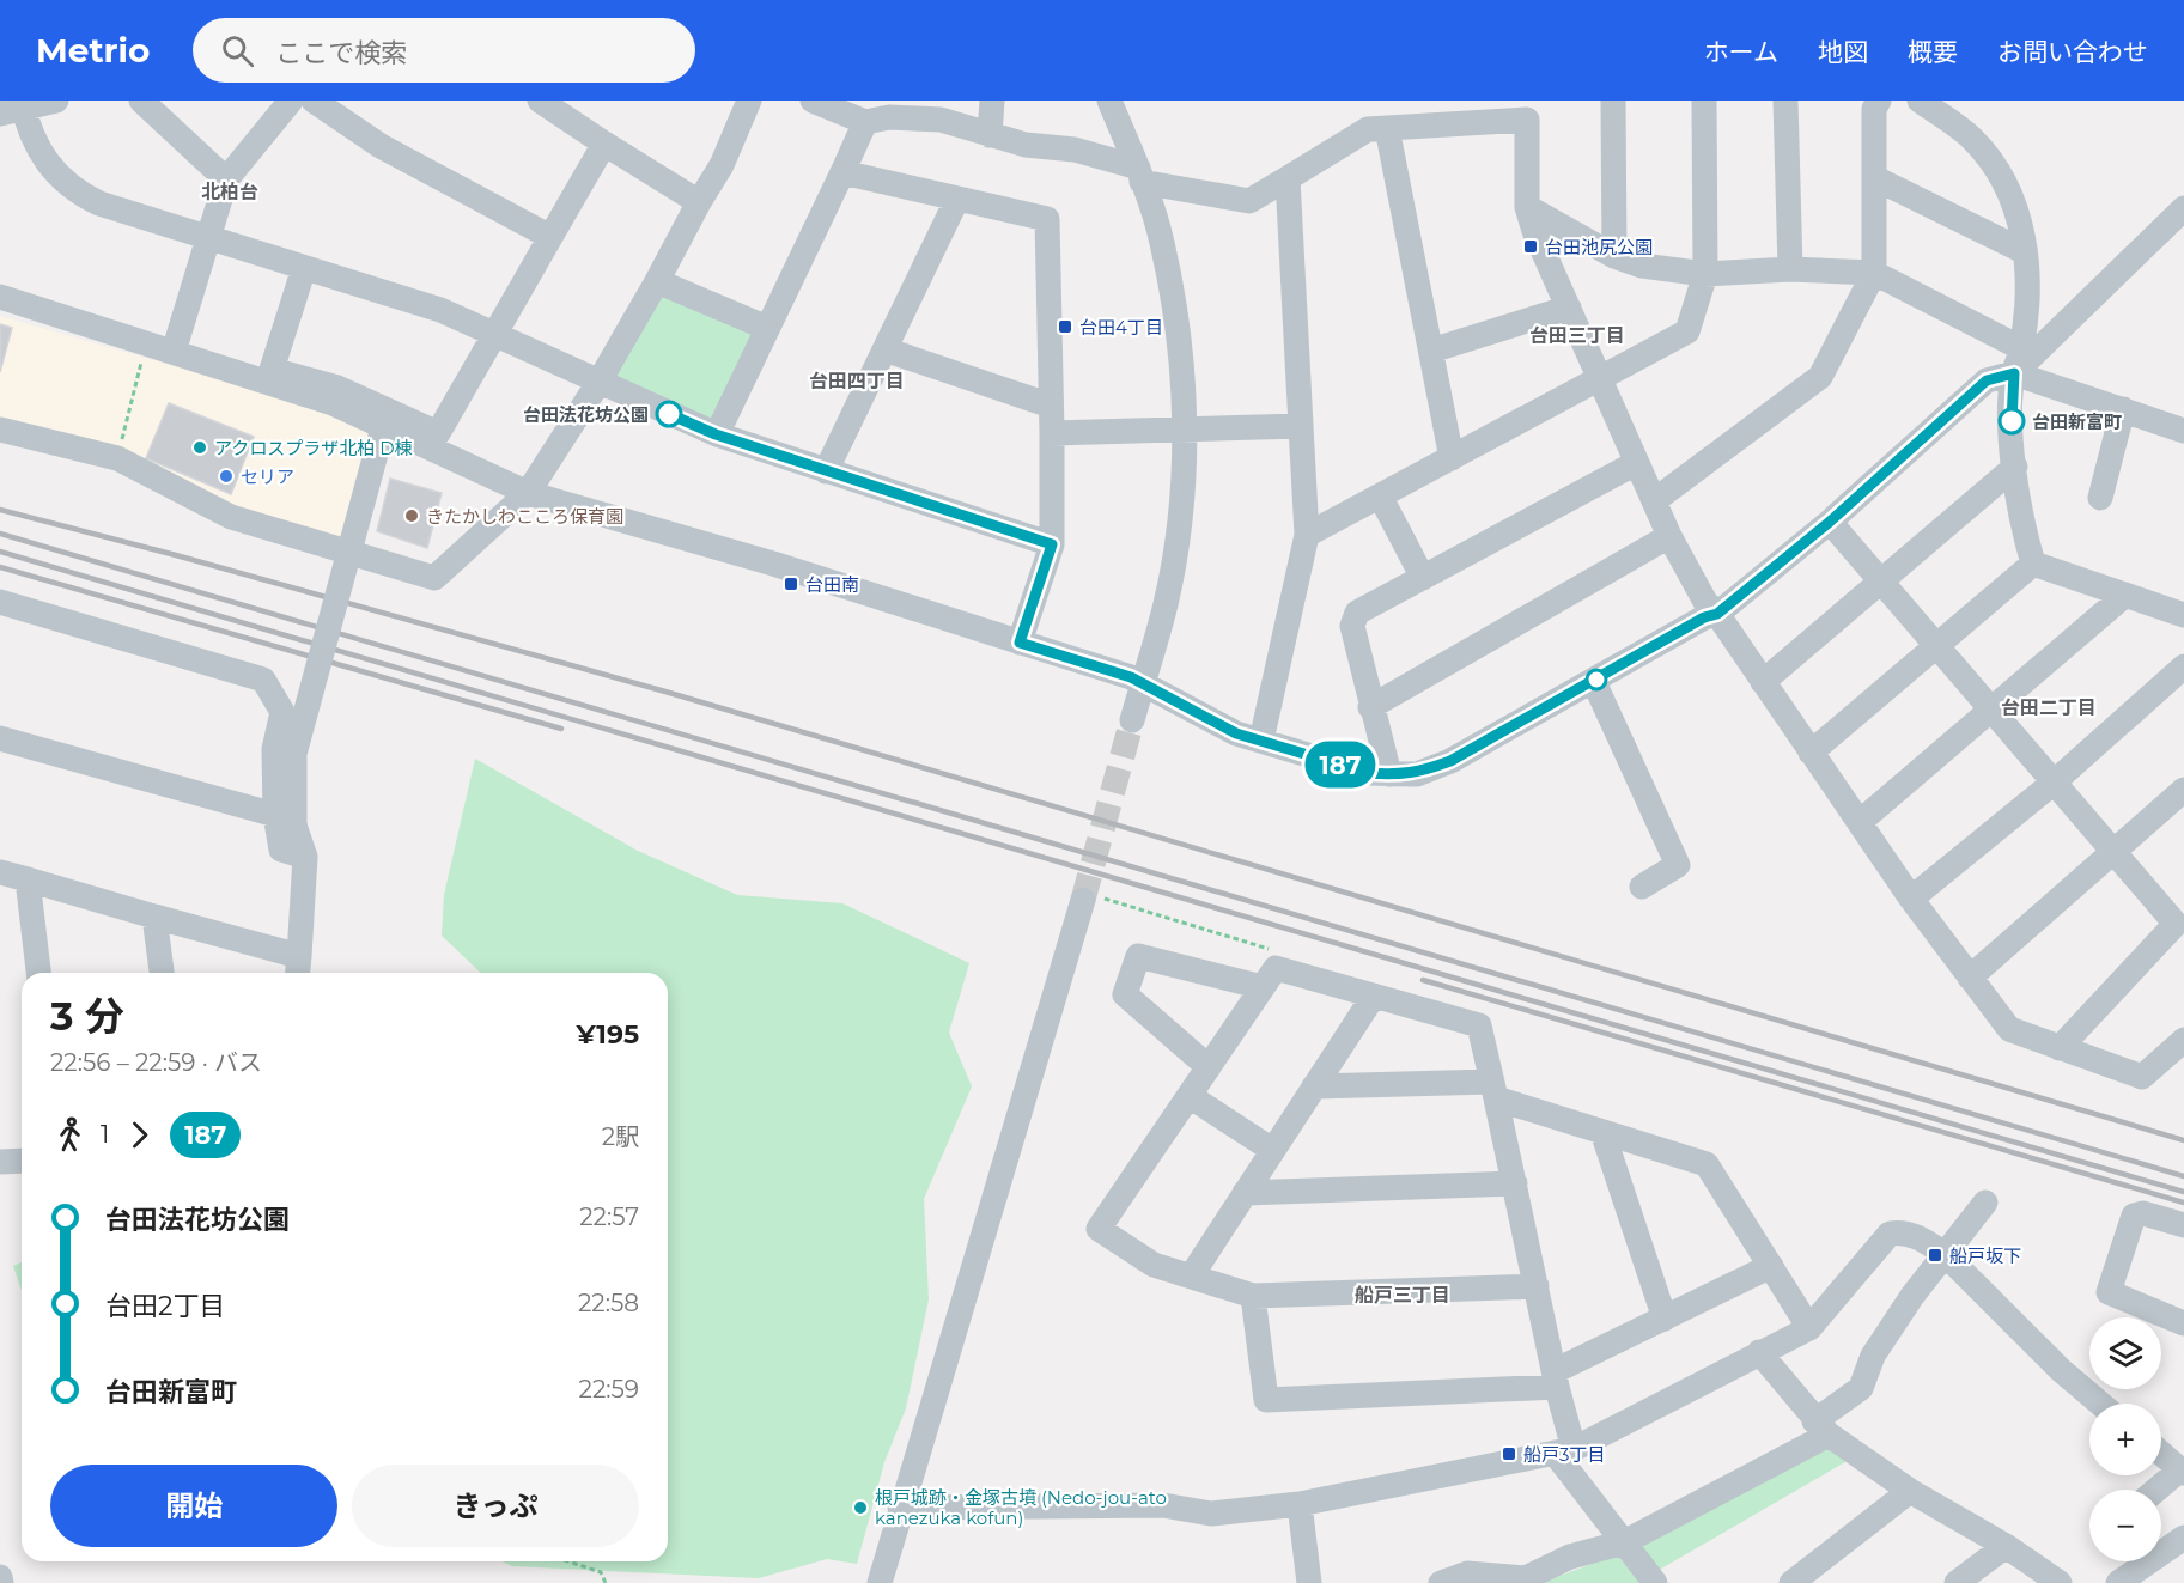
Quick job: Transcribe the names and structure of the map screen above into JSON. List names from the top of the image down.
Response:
{
  "districts": [
    "北柏台",
    "台田三丁目",
    "台田四丁目",
    "台田二丁目",
    "船戸三丁目"
  ],
  "places": {
    "transit": [
      "台田池尻公園",
      "台田4丁目",
      "台田南",
      "船戸坂下",
      "船戸3丁目"
    ],
    "other": [
      "台田法花坊公園",
      "台田新富町",
      "アクロスプラザ北柏 D棟",
      "セリア",
      "きたかしわこころ保育園",
      "根戸城跡・金塚古墳 (Nedo-jou-ato kanezuka kofun)"
    ]
  },
  "lines": ["bus line 187"],
  "page": {
    "header": "Metrio",
    "search": "ここで検索",
    "nav": [
      "ホーム",
      "地図",
      "概要",
      "お問い合わせ"
    ],
    "on_map": "187",
    "heading": ["3 分", "22:56 – 22:59 · バス", "¥195"],
    "legs": ["1", "187", "2駅"],
    "list": [
      {
        "name": "台田法花坊公園",
        "value": "22:57"
      },
      {
        "name": "台田2丁目",
        "value": "22:58"
      },
      {
        "name": "台田新富町",
        "value": "22:59"
      }
    ],
    "map_buttons": ["+", "−"],
    "buttons": ["開始", "きっぷ"]
  }
}
